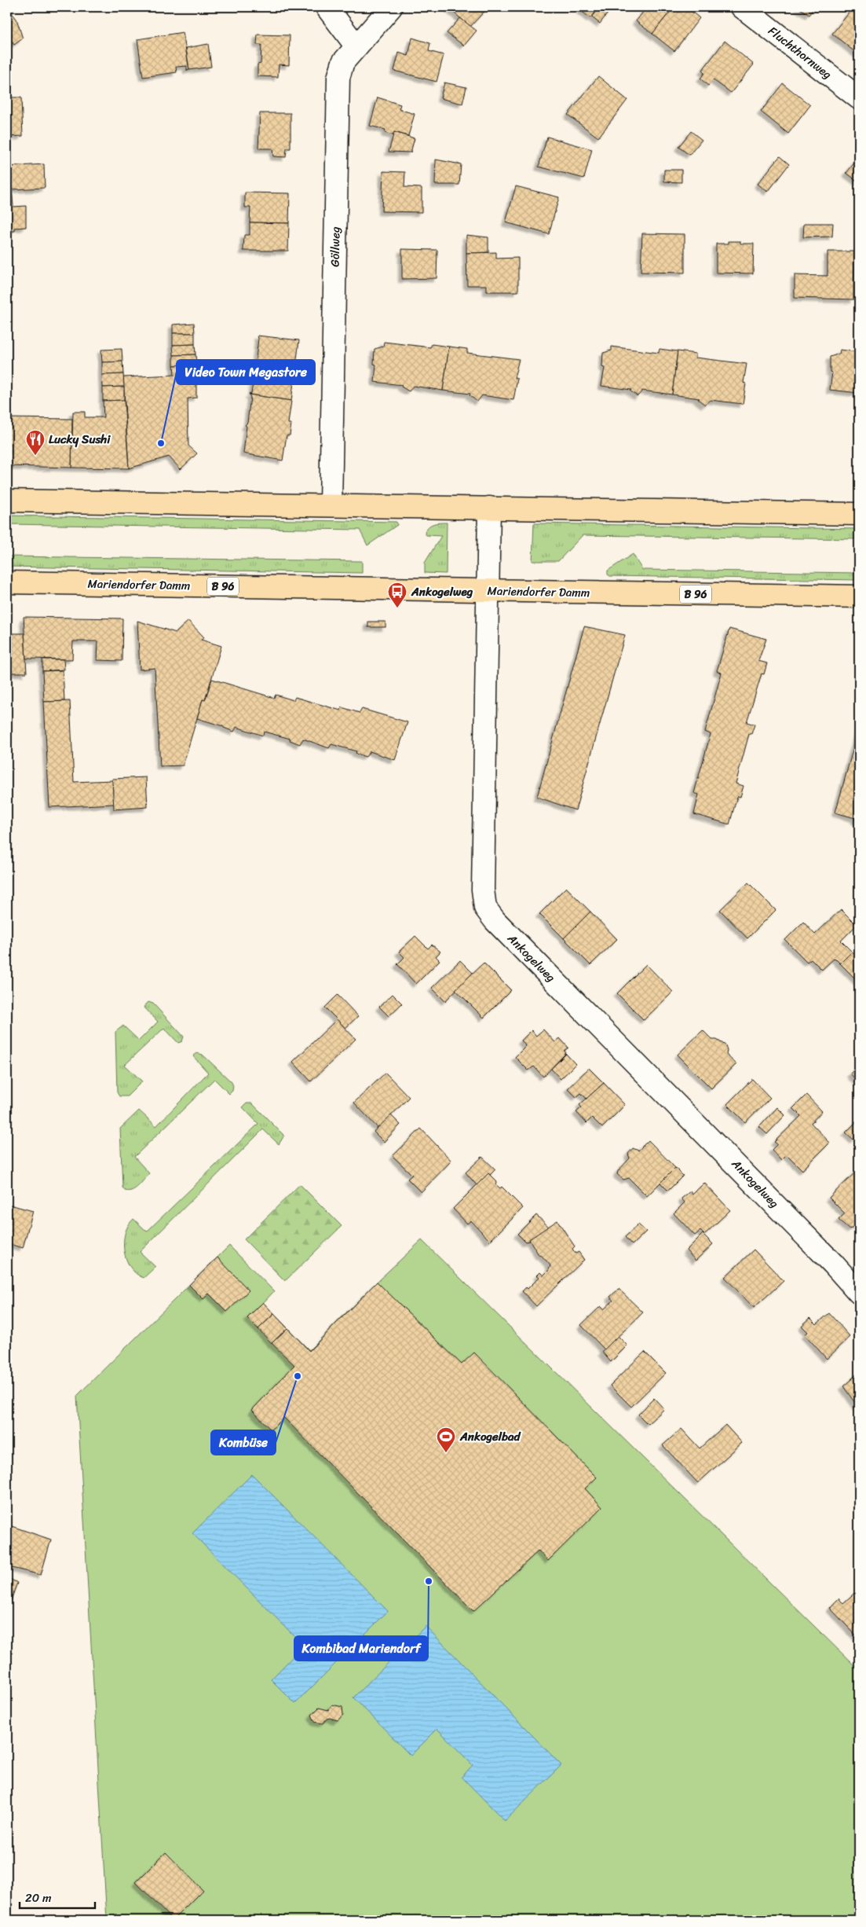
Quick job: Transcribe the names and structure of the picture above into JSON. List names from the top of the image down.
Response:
{
  "streets": {
    "main road": ["Mariendorfer Damm", "B 96"],
    "street": ["Fluchthornweg", "Göllweg", "Ankogelweg"]
  },
  "crossings": [
    ["Mariendorfer Damm", "Ankogelweg"]
  ],
  "places": {
    "other": ["Video Town Megastore", "Kombüse", "Kombibad Mariendorf"],
    "restaurant": ["Lucky Sushi"],
    "bus stop": ["Ankogelweg"],
    "sports": ["Ankogelbad"]
  },
  "scale_bar": "20 m"
}
